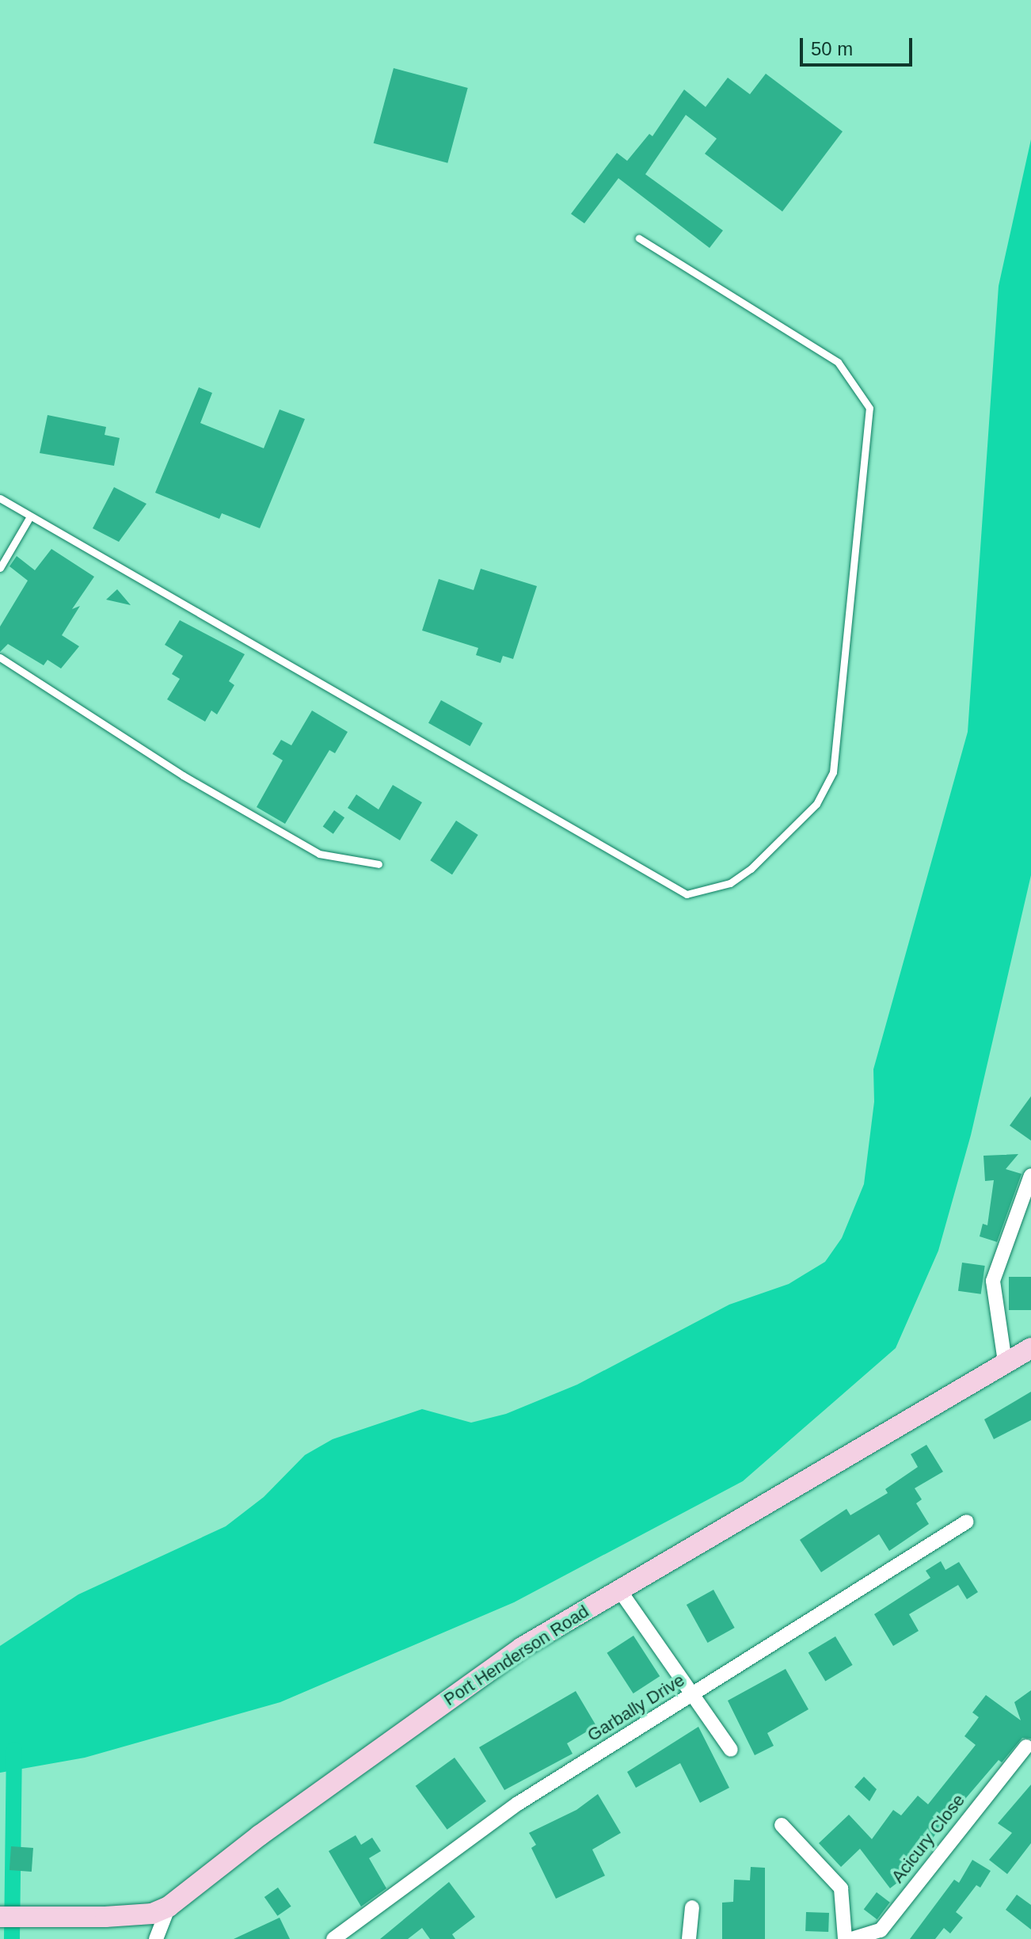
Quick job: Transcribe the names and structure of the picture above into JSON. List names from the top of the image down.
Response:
{
  "streets": {
    "street": ["Port Henderson Road", "Garbally Drive", "Acicury Close"]
  },
  "scale_bar": "50 m"
}
